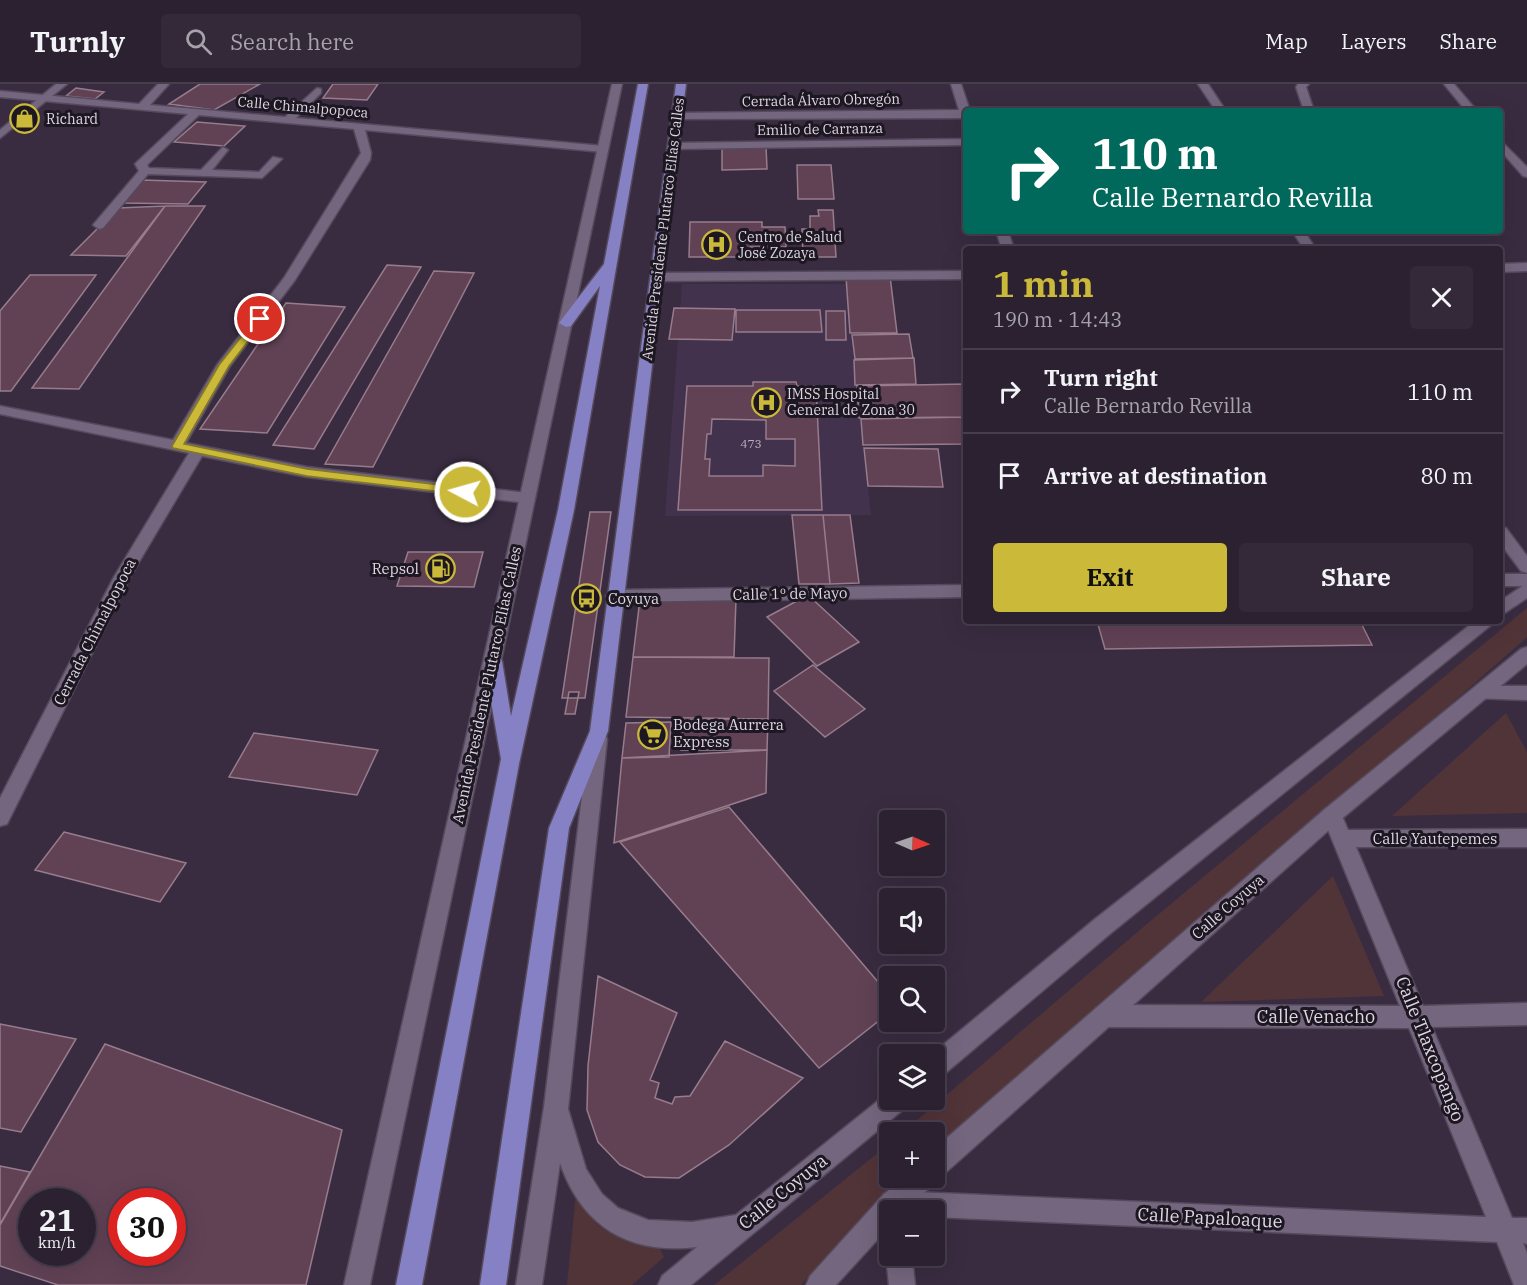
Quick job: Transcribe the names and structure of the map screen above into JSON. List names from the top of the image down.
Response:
{
  "streets": {
    "main road": ["Avenida Presidente Plutarco Elías Calles"],
    "street": [
      "Cerrada Álvaro Obregón",
      "Calle Chimalpopoca",
      "Emilio de Carranza",
      "Calle 1º de Mayo",
      "Cerrada Chimalpopoca",
      "Calle Yautepemes",
      "Calle Coyuya",
      "Calle Venacho",
      "Calle Tlaxcopango",
      "Calle Papaloaque"
    ]
  },
  "crossings": [
    ["Cerrada Álvaro Obregón", "Avenida Presidente Plutarco Elías Calles"],
    ["Calle Chimalpopoca", "Avenida Presidente Plutarco Elías Calles"],
    ["Emilio de Carranza", "Avenida Presidente Plutarco Elías Calles"],
    ["Avenida Presidente Plutarco Elías Calles", "Calle 1º de Mayo"],
    ["Calle Yautepemes", "Calle Tlaxcopango"],
    ["Calle Coyuya", "Calle Venacho"],
    ["Calle Coyuya", "Calle Tlaxcopango"],
    ["Calle Venacho", "Calle Tlaxcopango"],
    ["Calle Tlaxcopango", "Calle Papaloaque"]
  ],
  "places": {
    "shop": ["Richard"],
    "hospital": ["Centro de Salud José Zozaya", "IMSS Hospital General de Zona 30"],
    "fuel station": ["Repsol"],
    "bus stop": ["Coyuya"],
    "supermarket": ["Bodega Aurrera Express"]
  },
  "house_numbers": ["473"],
  "north": "right",
  "page": {
    "header": "Turnly",
    "search": "Search here",
    "nav": ["Map", "Layers", "Share"],
    "turn": ["110 m", "Calle Bernardo Revilla"],
    "heading": ["1 min", "190 m · 14:43"],
    "list": [
      {
        "name": "Turn right",
        "note": "Calle Bernardo Revilla",
        "value": "110 m"
      },
      {
        "name": "Arrive at destination",
        "value": "80 m"
      }
    ],
    "buttons": ["Exit", "Share"],
    "map_buttons": ["+", "−"],
    "speed": "21 km/h",
    "limit": "30"
  }
}
